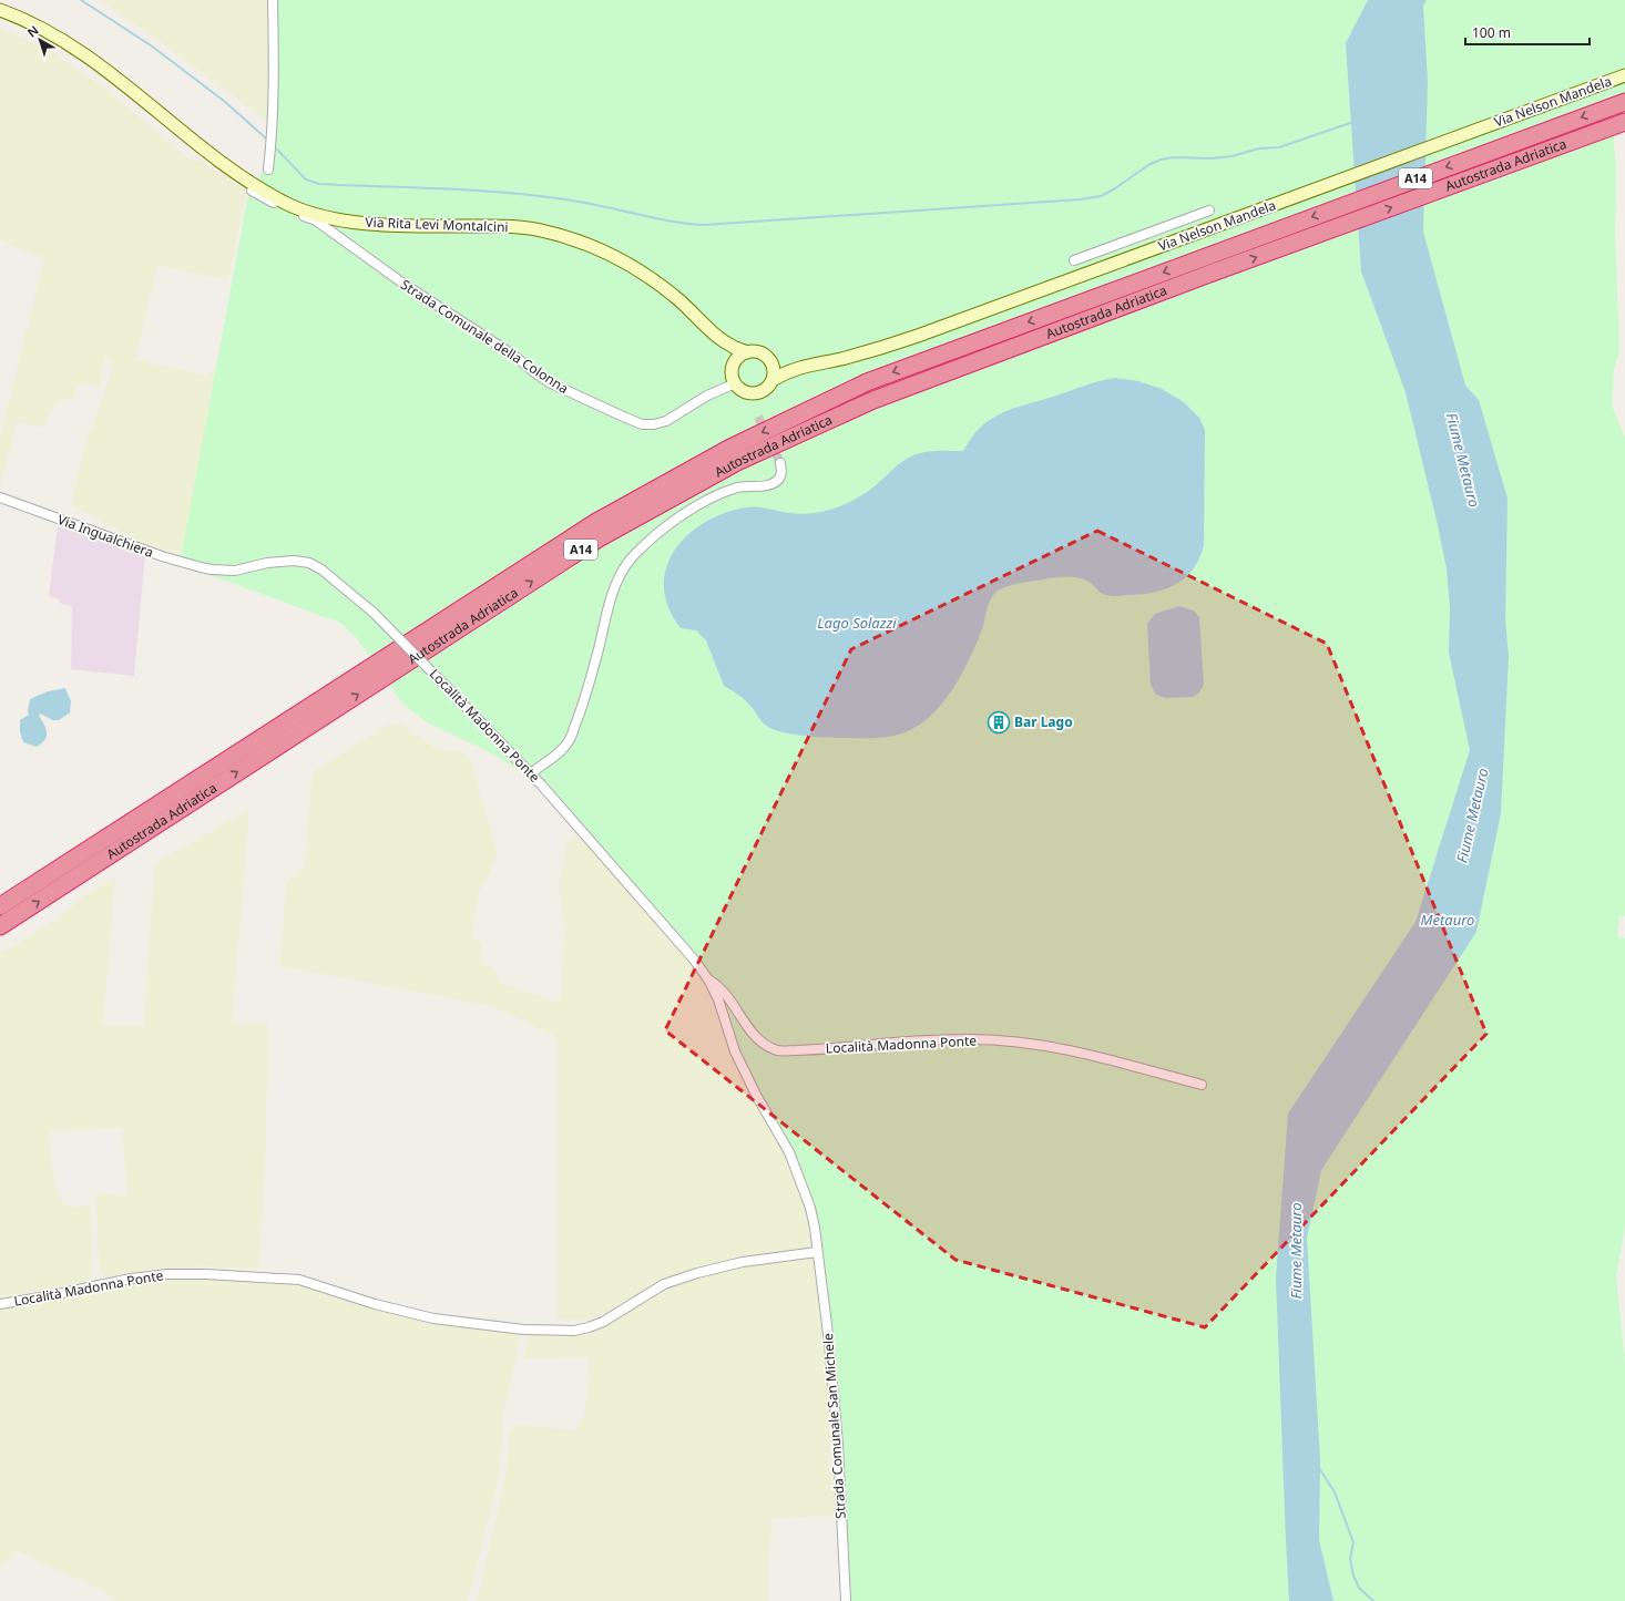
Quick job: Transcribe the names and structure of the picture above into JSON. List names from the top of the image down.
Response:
{
  "streets": {
    "highway": ["Autostrada Adriatica", "A14"],
    "main road": ["Via Nelson Mandela", "Via Rita Levi Montalcini"],
    "street": [
      "Strada Comunale della Colonna",
      "Via Ingualchiera",
      "Località Madonna Ponte",
      "Strada Comunale San Michele"
    ]
  },
  "crossings": [
    ["Via Nelson Mandela", "Via Rita Levi Montalcini"],
    ["Via Nelson Mandela", "Strada Comunale della Colonna"],
    ["Via Rita Levi Montalcini", "Strada Comunale della Colonna"],
    ["Via Ingualchiera", "Località Madonna Ponte"],
    ["Località Madonna Ponte", "Strada Comunale San Michele"]
  ],
  "water": ["Fiume Metauro", "Lago Solazzi", "Metauro"],
  "places": {
    "building": ["Bar Lago"]
  },
  "scale_bar": "100 m",
  "north": "top left"
}
